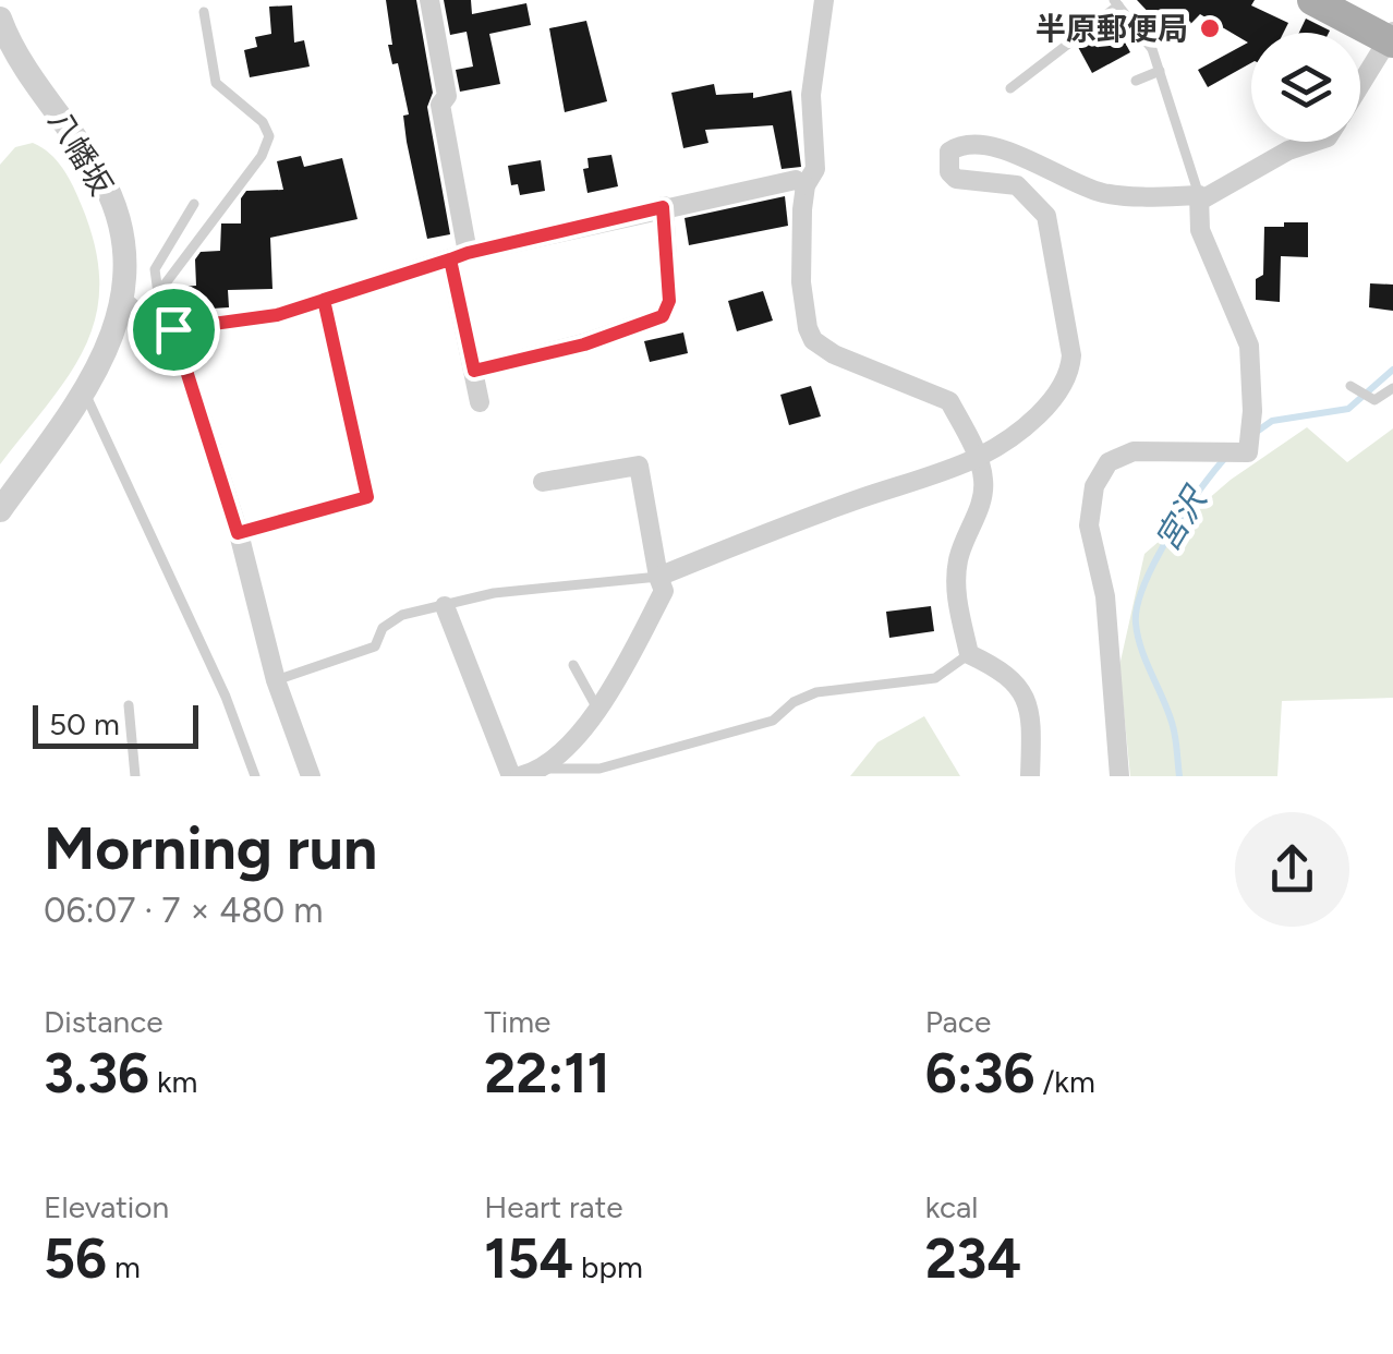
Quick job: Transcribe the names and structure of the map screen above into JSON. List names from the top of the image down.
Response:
{
  "streets": {
    "street": ["八幡坂"]
  },
  "water": ["宮沢"],
  "places": ["半原郵便局"],
  "scale_bar": "50 m",
  "page": {
    "scale": "50 m",
    "heading": ["Morning run", "06:07 · 7 × 480 m"],
    "stats": [
      ["Distance", "3.36 km"],
      ["Time", "22:11"],
      ["Pace", "6:36 /km"],
      ["Elevation", "56 m"],
      ["Heart rate", "154 bpm"],
      ["kcal", "234"]
    ]
  }
}
